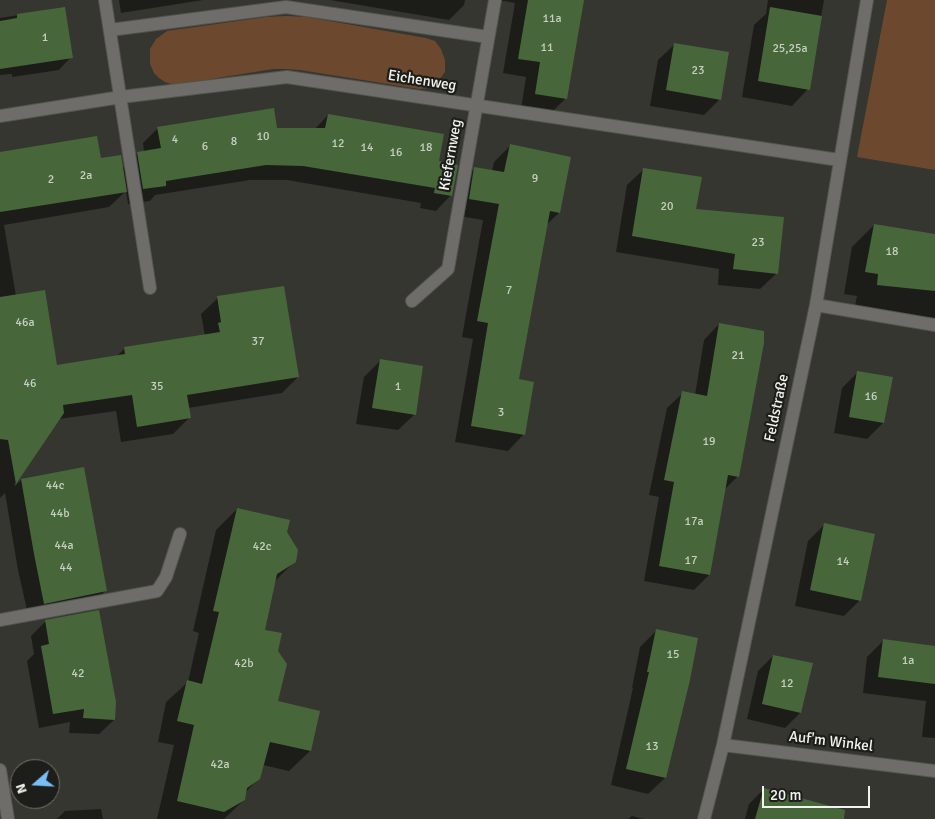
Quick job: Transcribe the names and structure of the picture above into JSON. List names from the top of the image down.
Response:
{
  "streets": {
    "street": [
      "Eichenweg",
      "Kiefernweg",
      "Feldstraße",
      "Auf'm Winkel"
    ]
  },
  "crossings": [
    ["Eichenweg", "Kiefernweg"],
    ["Eichenweg", "Feldstraße"],
    ["Feldstraße", "Auf'm Winkel"]
  ],
  "house_numbers": [
    "11a",
    "1",
    "11",
    "25,25a",
    "23",
    "10",
    "4",
    "8",
    "12",
    "6",
    "14",
    "18",
    "16",
    "2a",
    "9",
    "2",
    "20",
    "23",
    "18",
    "7",
    "46a",
    "37",
    "21",
    "46",
    "35",
    "1",
    "16",
    "3",
    "19",
    "44c",
    "44b",
    "17a",
    "44a",
    "42c",
    "17",
    "14",
    "44",
    "15",
    "1a",
    "42b",
    "42",
    "12",
    "13",
    "42a"
  ],
  "scale_bar": "20 m",
  "north": "left"
}
